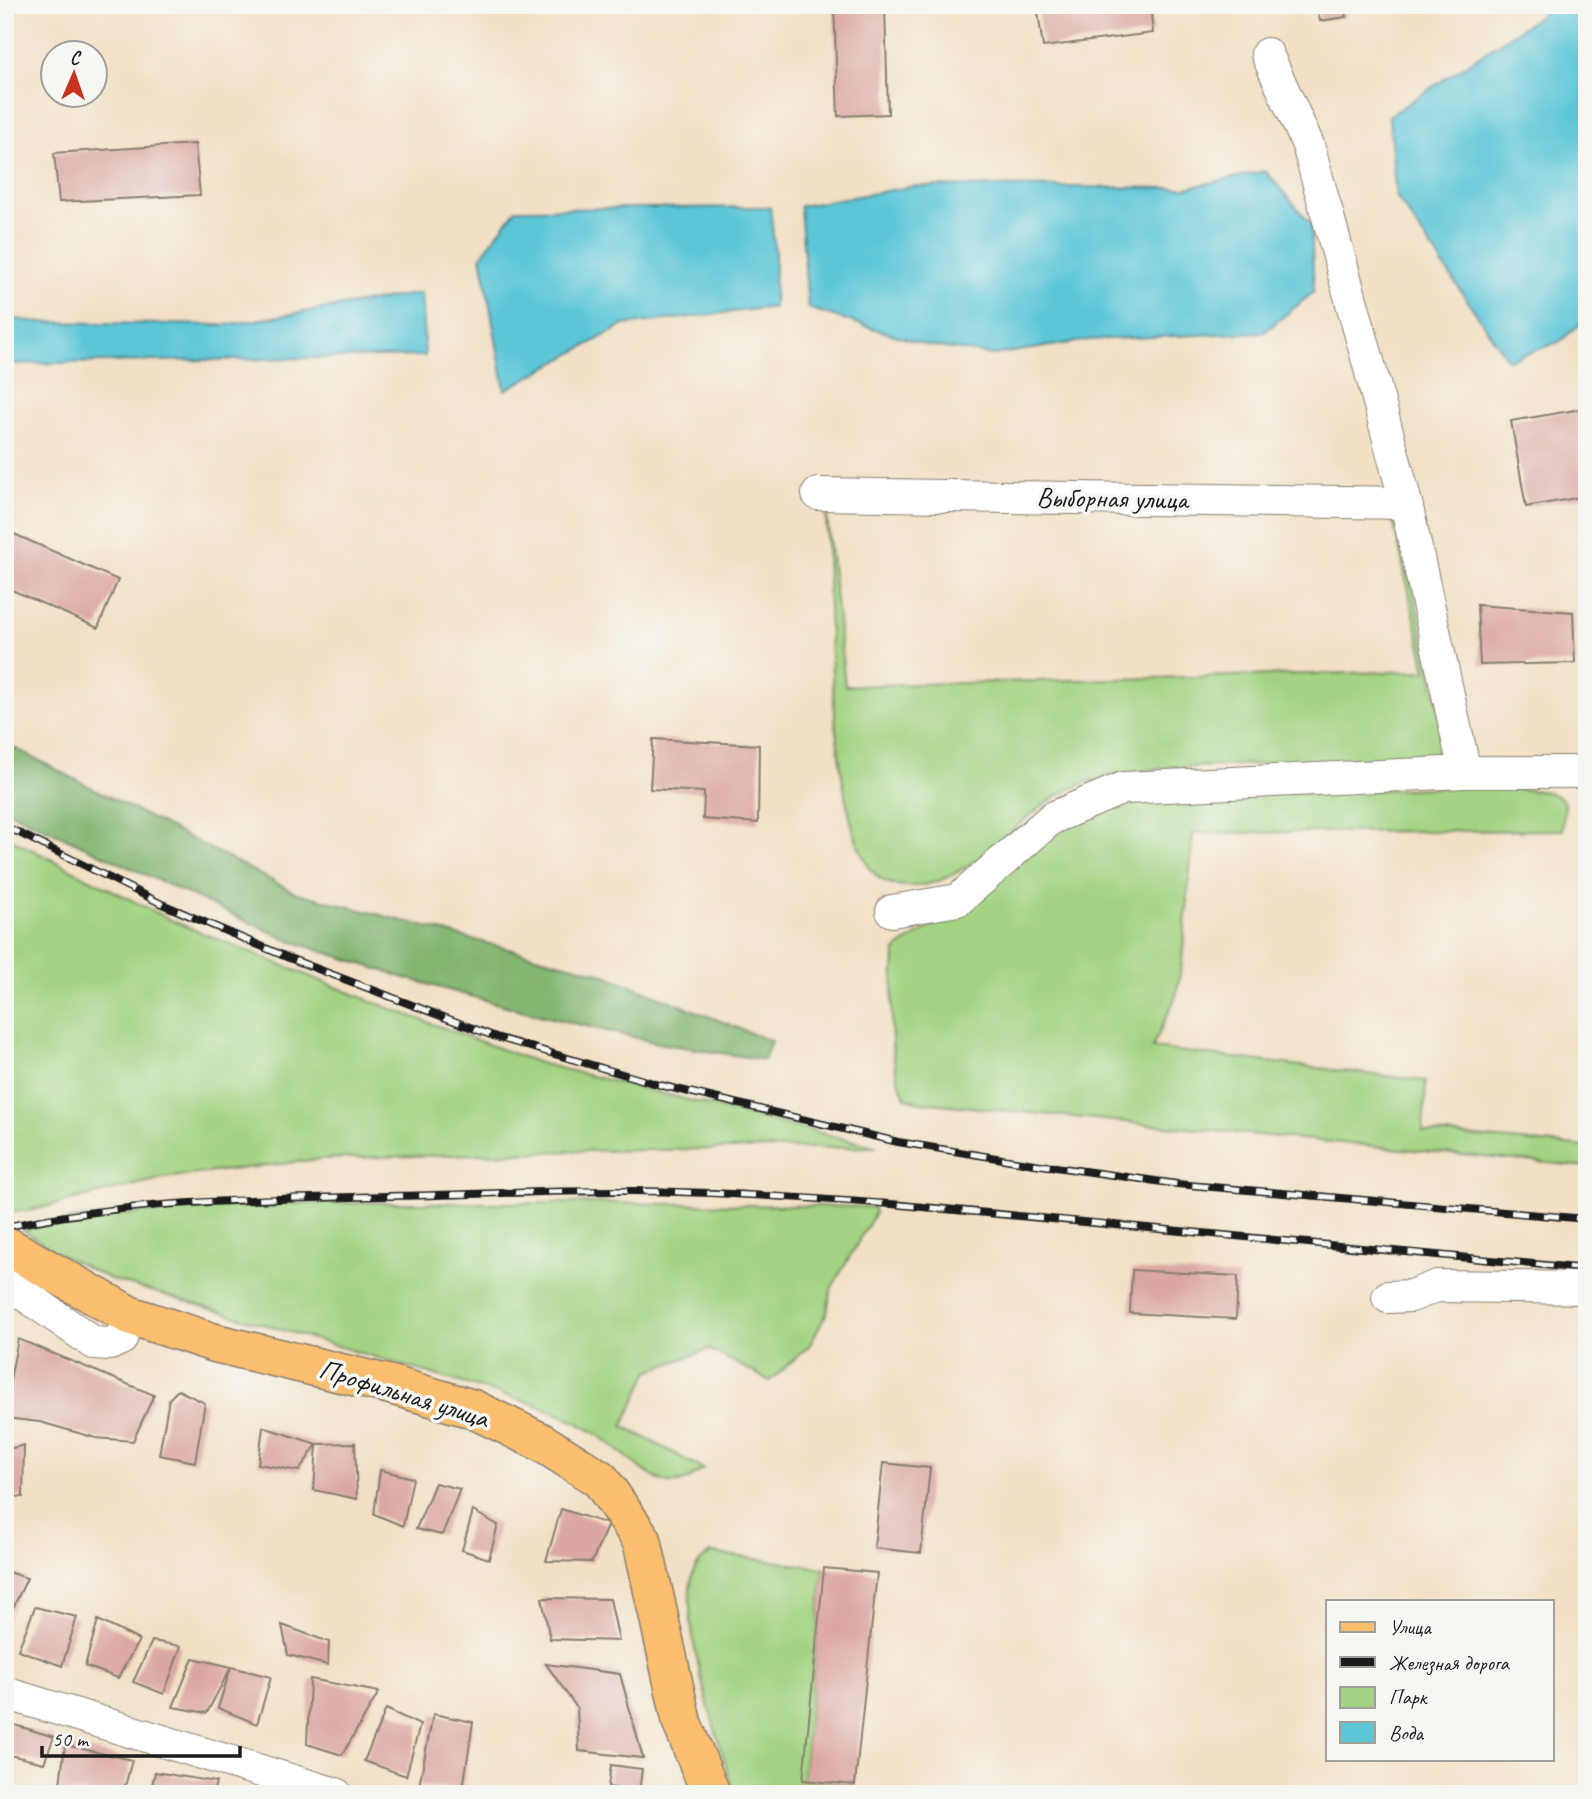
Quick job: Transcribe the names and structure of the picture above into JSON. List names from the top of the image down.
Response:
{
  "streets": {
    "main road": ["Профильная улица"],
    "street": ["Выборная улица"]
  },
  "legend": [
    "Улица",
    "Железная дорога",
    "Парк",
    "Вода"
  ],
  "scale_bar": "50 m",
  "north": "top"
}
